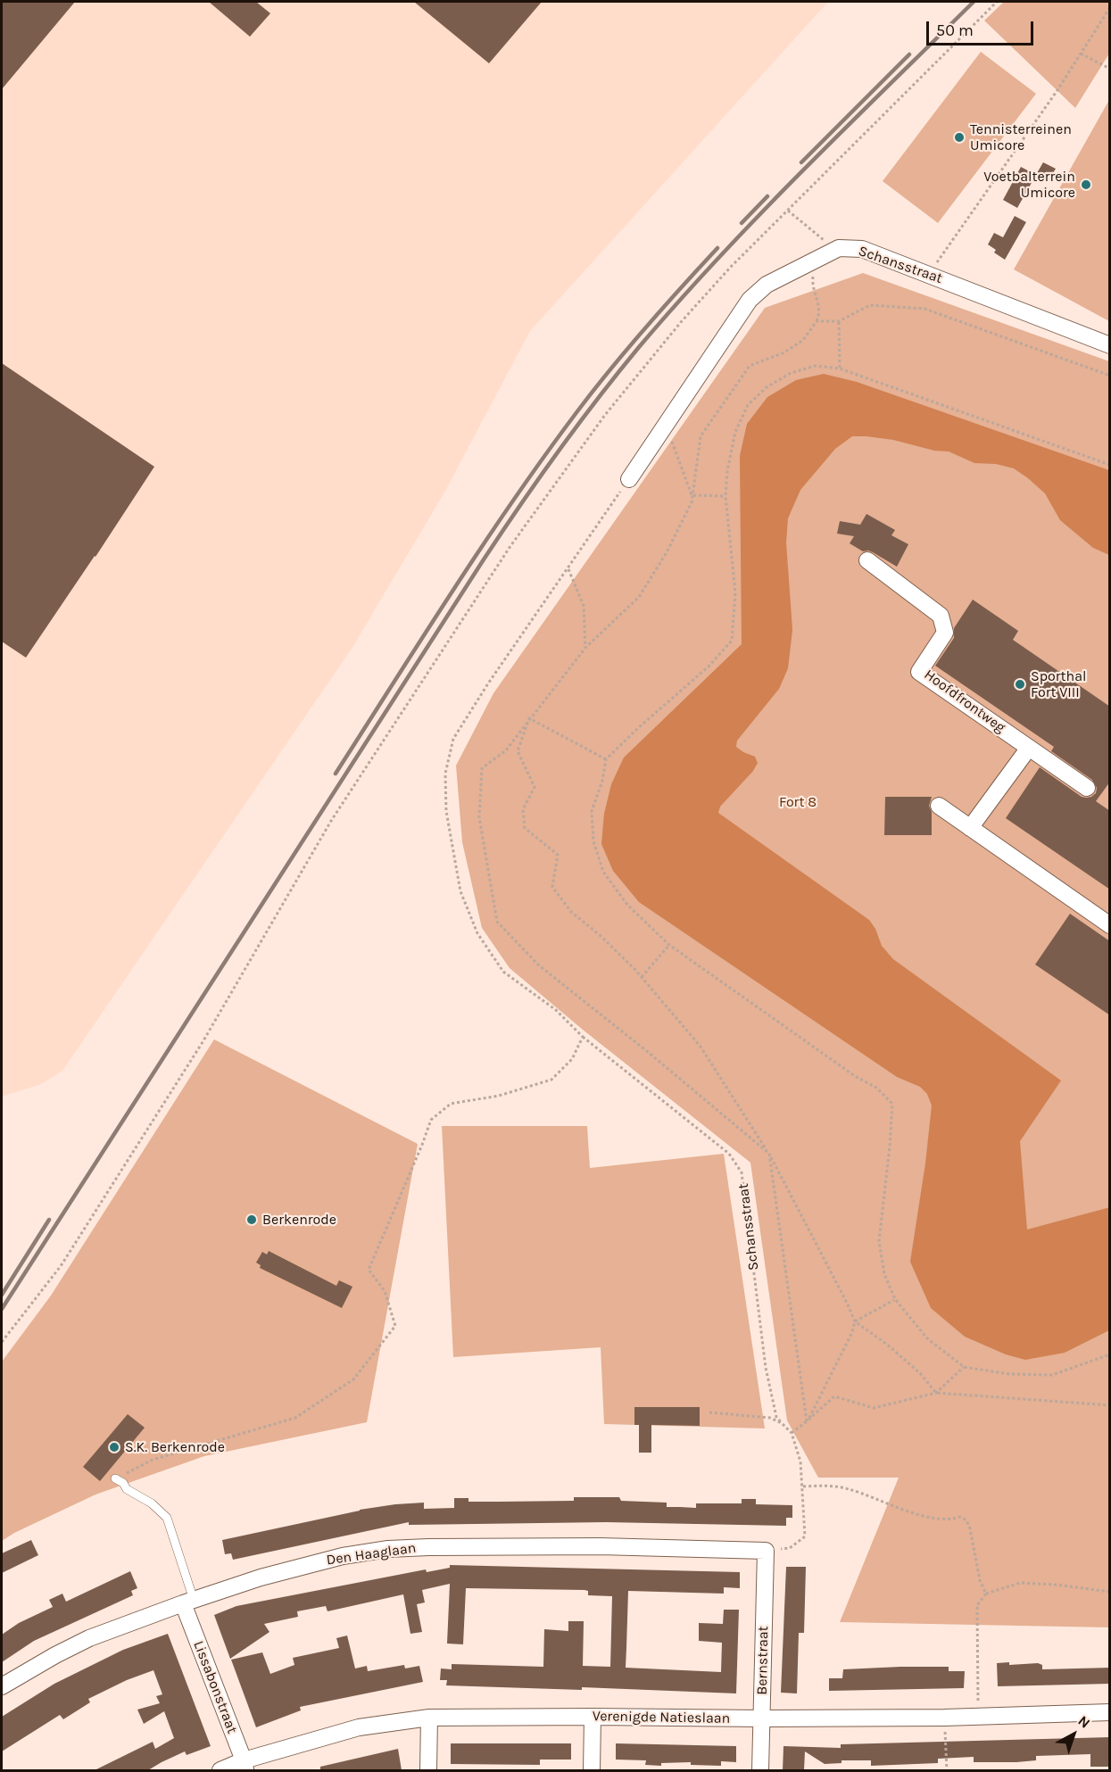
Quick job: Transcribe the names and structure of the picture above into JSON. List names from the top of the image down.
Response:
{
  "streets": {
    "street": [
      "Schansstraat",
      "Hoofdfrontweg",
      "Den Haaglaan",
      "Bernstraat",
      "Lissabonstraat",
      "Verenigde Natieslaan"
    ]
  },
  "crossings": [
    ["Den Haaglaan", "Bernstraat"],
    ["Den Haaglaan", "Lissabonstraat"],
    ["Bernstraat", "Verenigde Natieslaan"],
    ["Lissabonstraat", "Verenigde Natieslaan"]
  ],
  "parks": ["Fort 8"],
  "places": [
    "Tennisterreinen Umicore",
    "Voetbalterrein Umicore",
    "Sporthal Fort VIII",
    "Berkenrode",
    "S.K. Berkenrode"
  ],
  "scale_bar": "50 m",
  "north": "top right"
}
